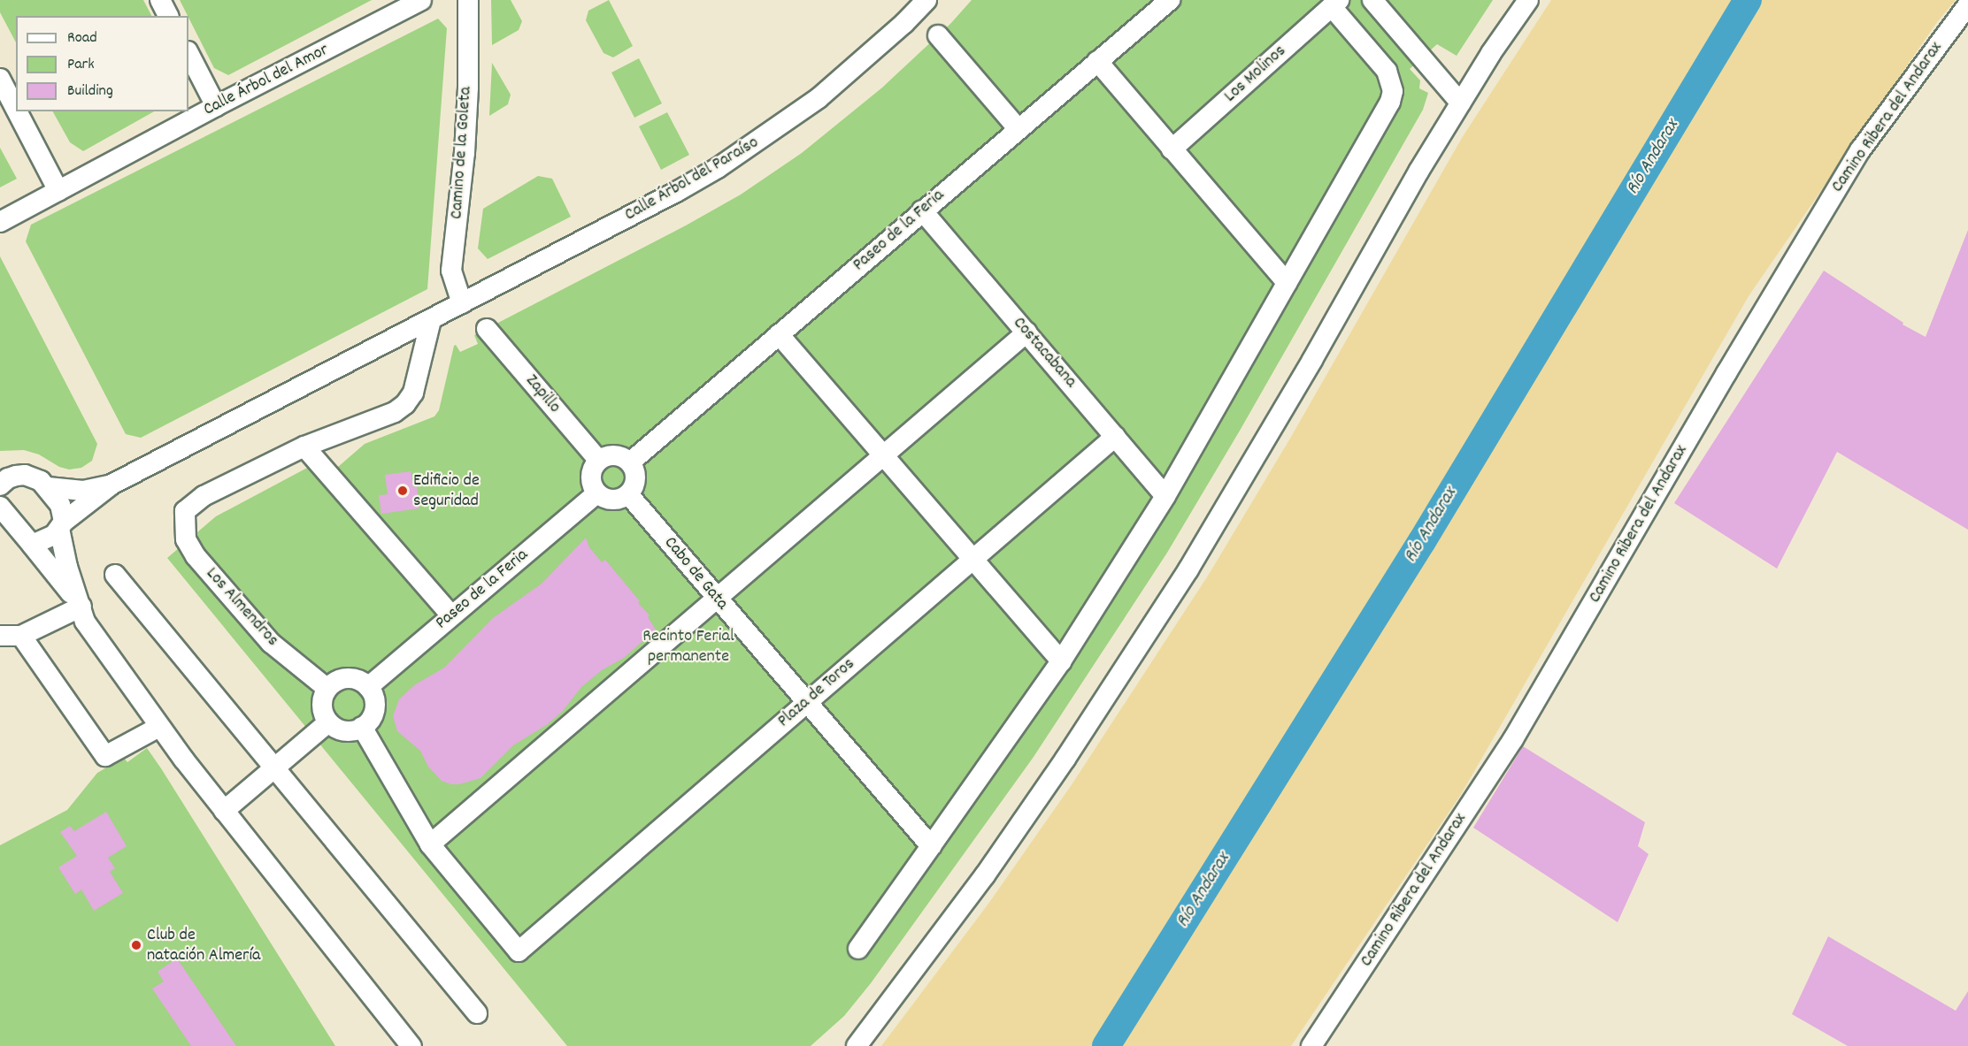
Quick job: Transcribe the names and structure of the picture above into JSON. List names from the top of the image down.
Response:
{
  "streets": {
    "street": [
      "Los Molinos",
      "Calle Árbol del Amor",
      "Camino Ribera del Andarax",
      "Camino de la Goleta",
      "Calle Árbol del Paraíso",
      "Paseo de la Feria",
      "Costacabana",
      "Zapillo",
      "Cabo de Gata",
      "Los Almendros",
      "Plaza de Toros"
    ]
  },
  "crossings": [
    ["Camino de la Goleta", "Calle Árbol del Paraíso"],
    ["Paseo de la Feria", "Costacabana"],
    ["Paseo de la Feria", "Zapillo"],
    ["Paseo de la Feria", "Cabo de Gata"],
    ["Paseo de la Feria", "Los Almendros"],
    ["Costacabana", "Plaza de Toros"],
    ["Zapillo", "Cabo de Gata"],
    ["Cabo de Gata", "Plaza de Toros"]
  ],
  "water": ["Río Andarax"],
  "parks": ["Recinto Ferial permanente"],
  "places": ["Edificio de seguridad", "Club de natación Almería"],
  "legend": ["Road", "Park", "Building"]
}
